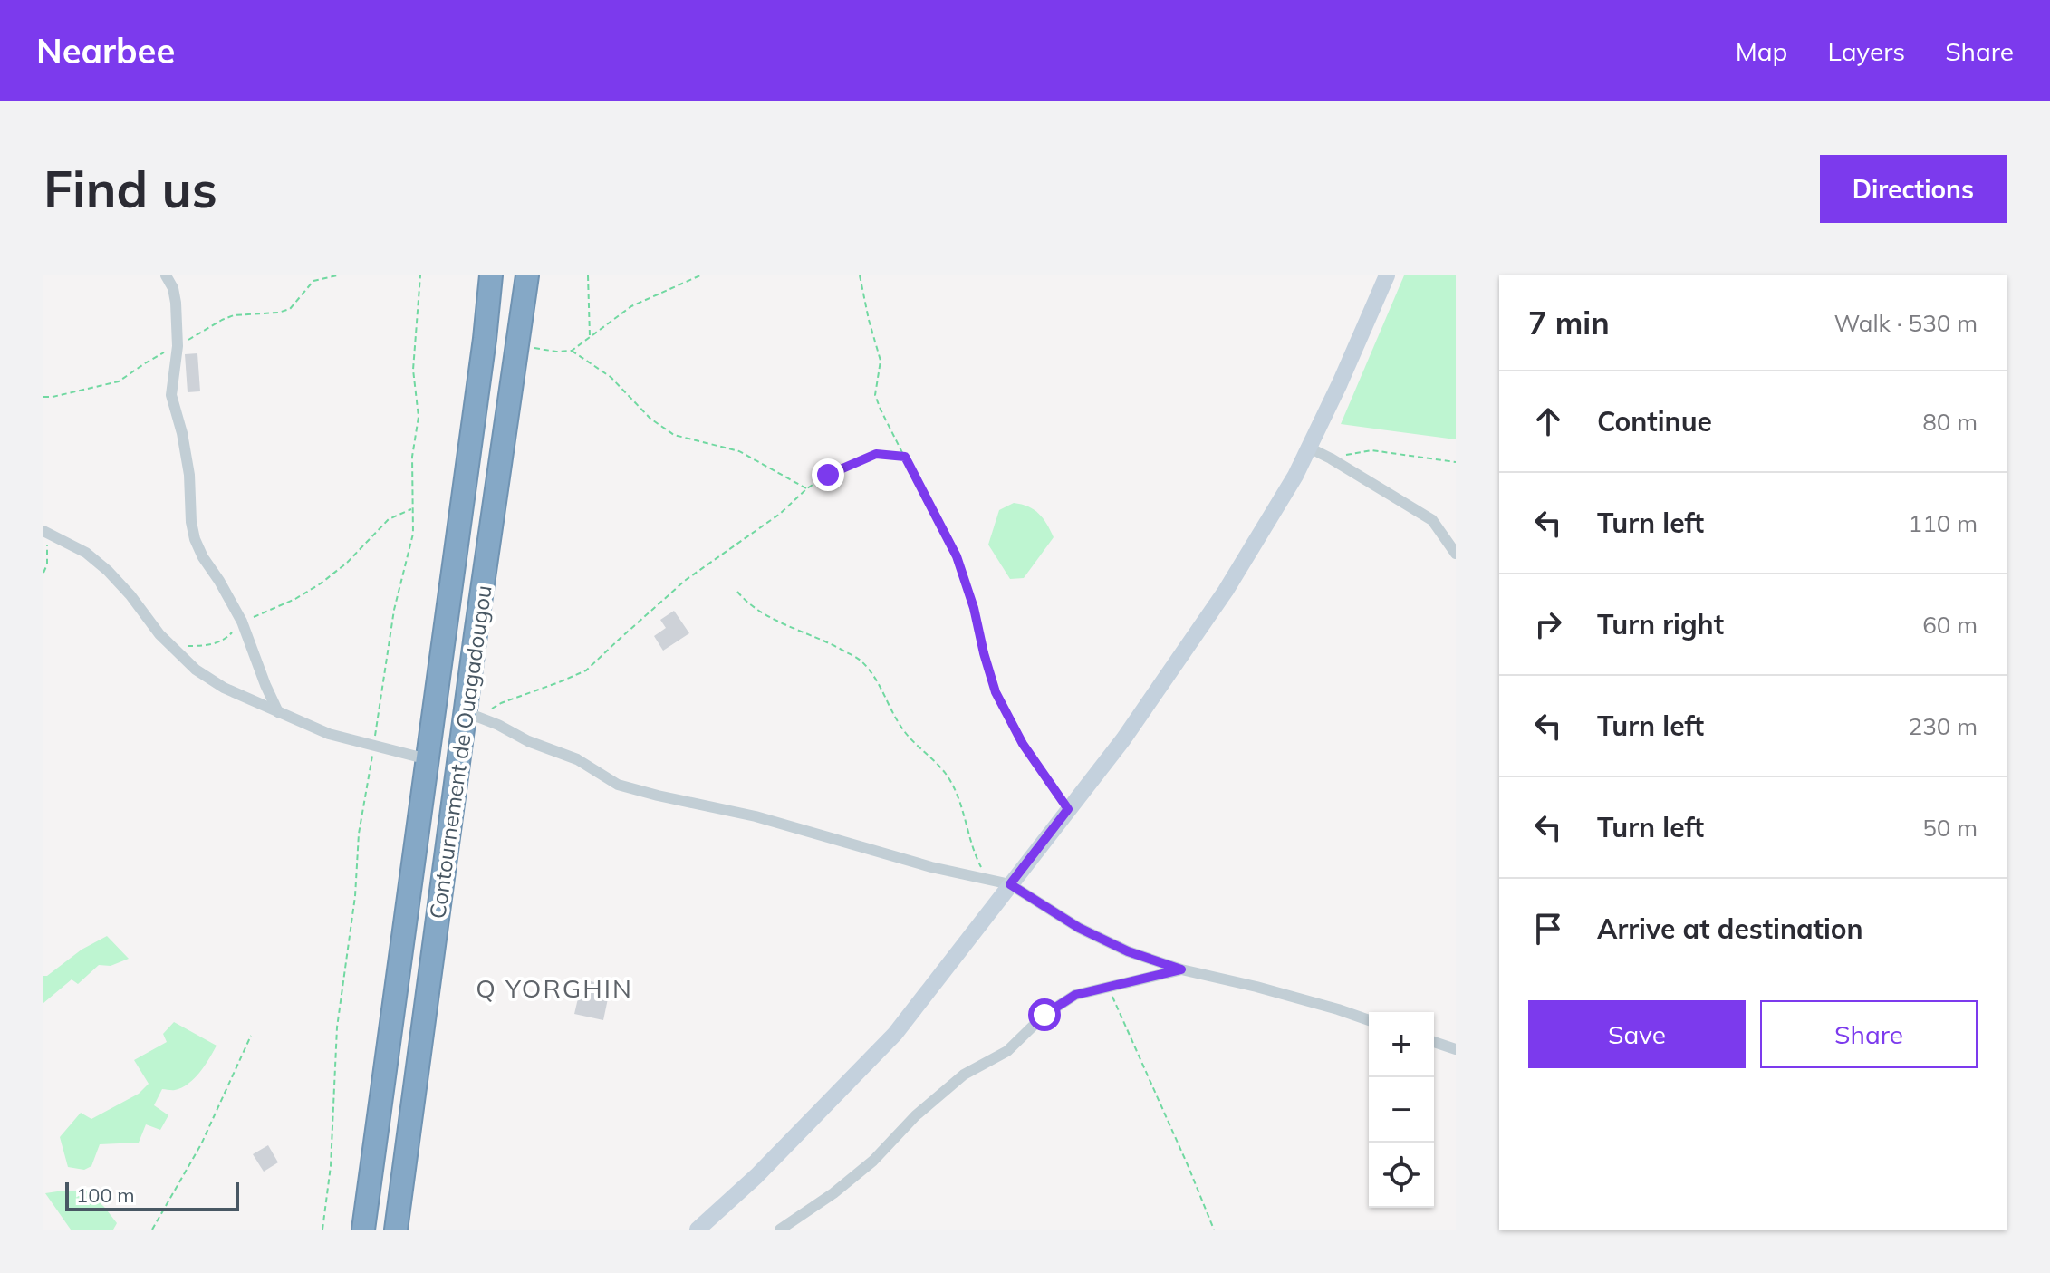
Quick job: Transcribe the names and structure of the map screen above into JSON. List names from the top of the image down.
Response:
{
  "streets": {
    "highway": ["Contournement de Ouagadougou"]
  },
  "districts": ["Q YORGHIN"],
  "scale_bar": "100 m",
  "page": {
    "header": "Nearbee",
    "nav": ["Map", "Layers", "Share"],
    "buttons": [
      "Directions",
      ["Save", "Share"]
    ],
    "title": "Find us",
    "heading": ["7 min", "Walk · 530 m"],
    "list": [
      ["Continue", "80 m"],
      ["Turn left", "110 m"],
      ["Turn right", "60 m"],
      ["Turn left", "230 m"],
      ["Turn left", "50 m"],
      "Arrive at destination"
    ],
    "map_buttons": ["+", "−"],
    "scale": "100 m"
  }
}
